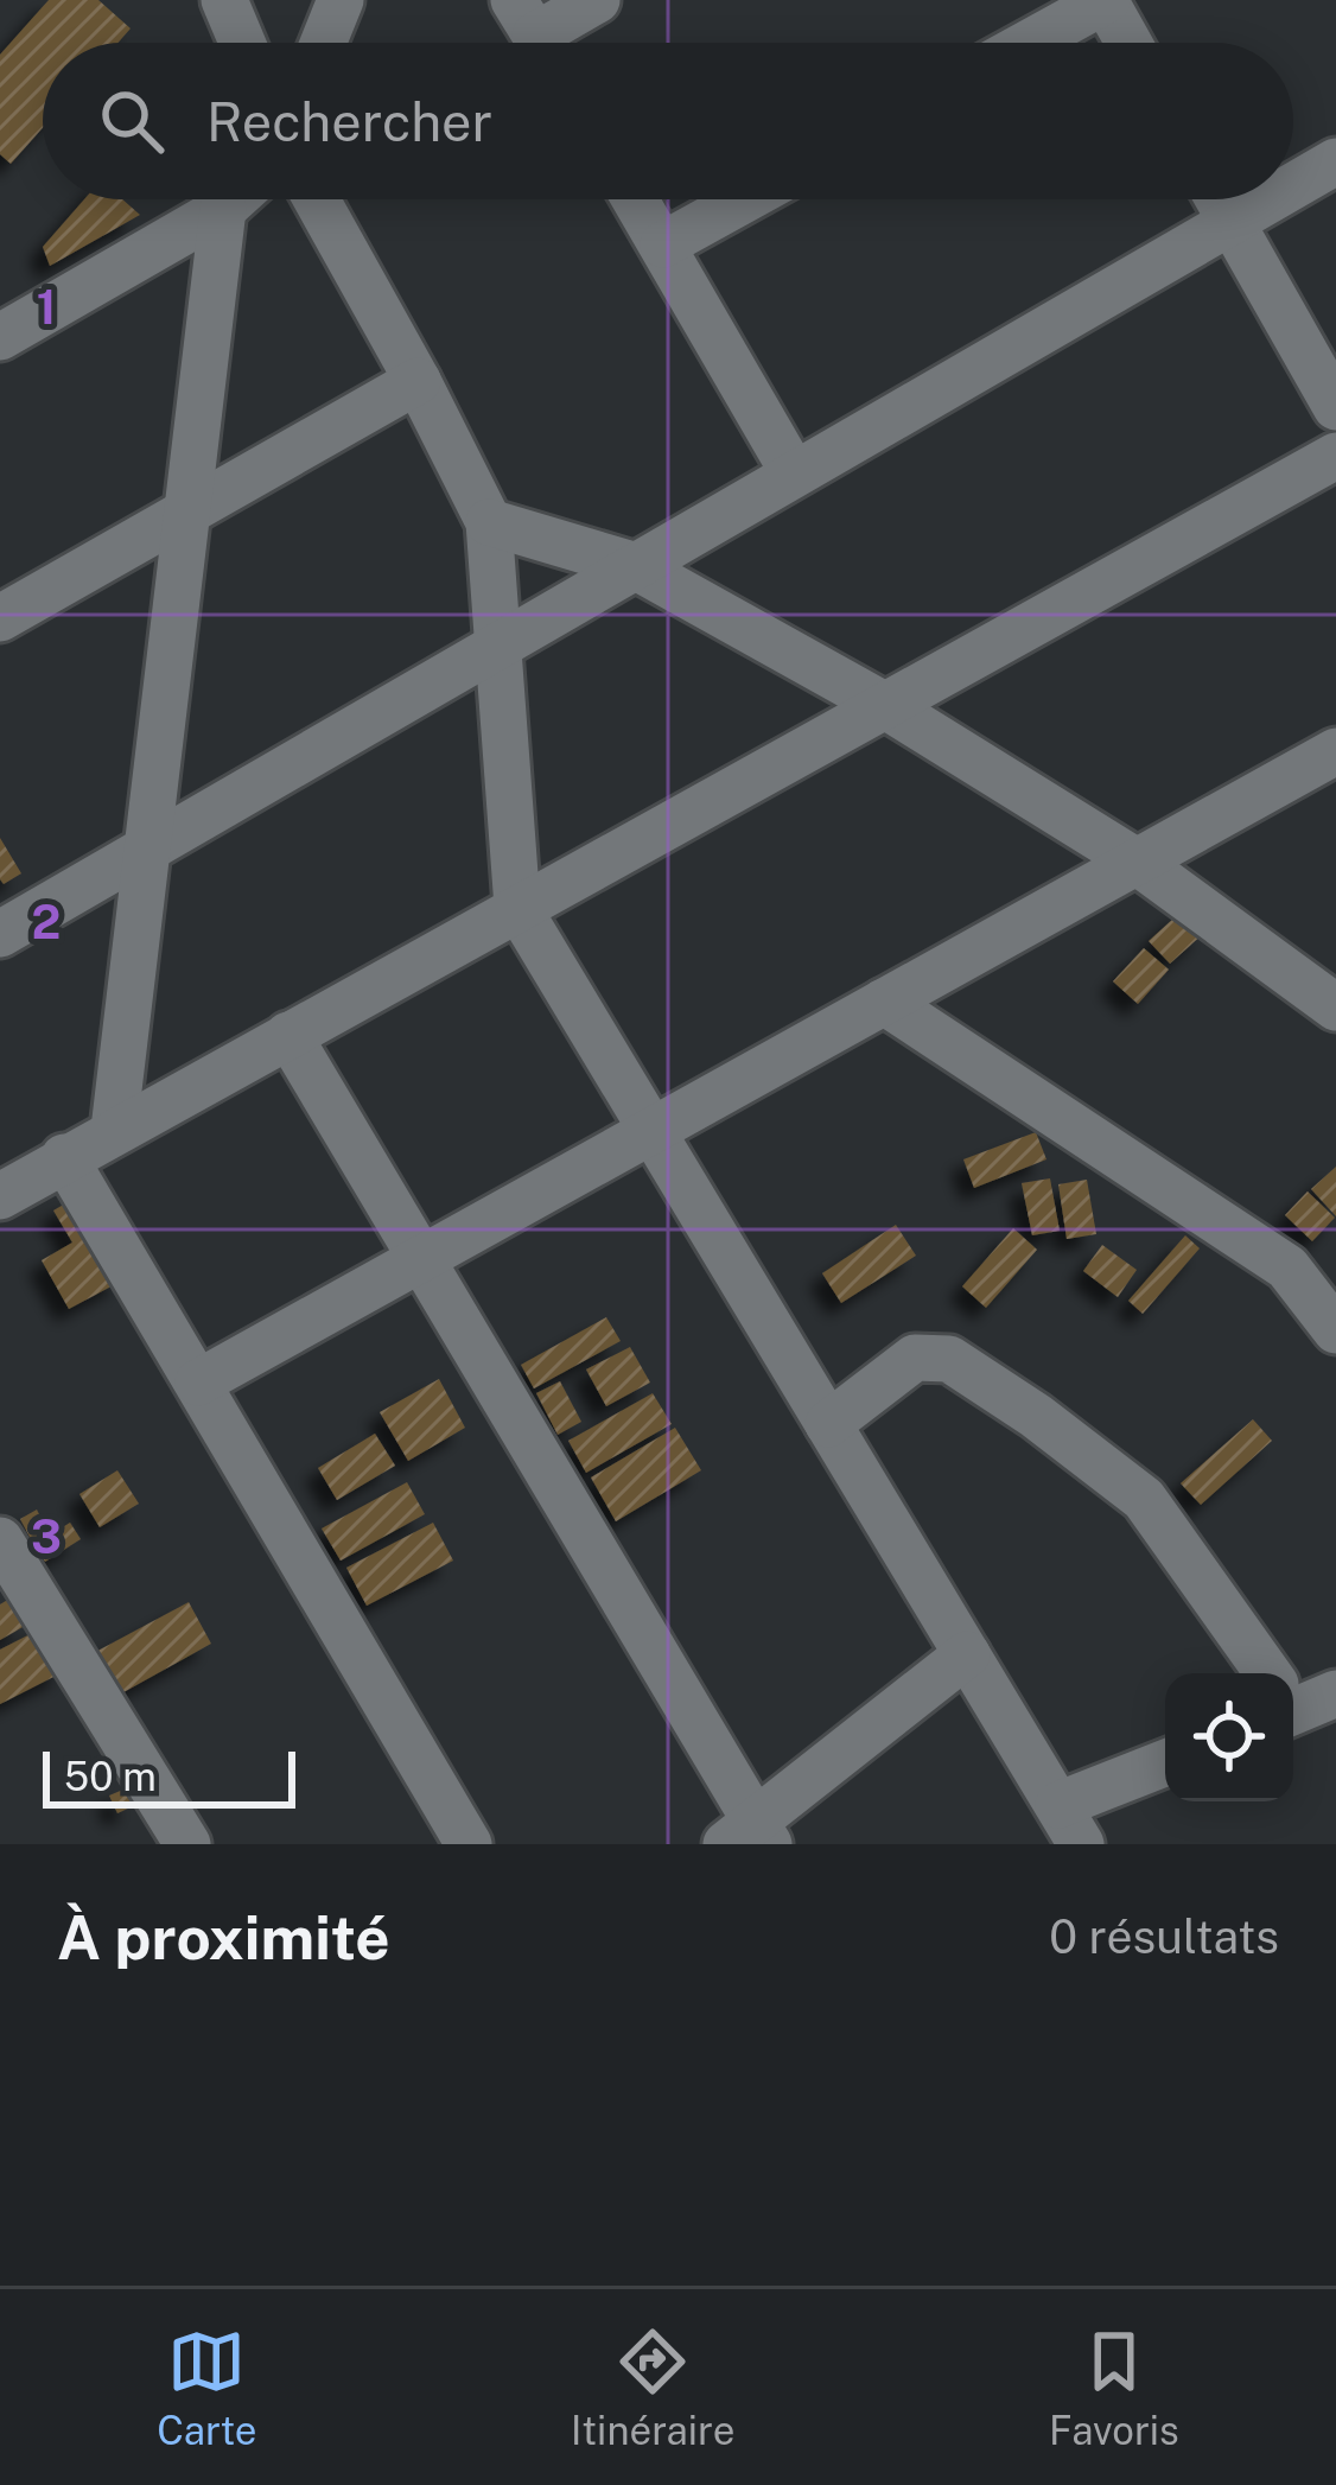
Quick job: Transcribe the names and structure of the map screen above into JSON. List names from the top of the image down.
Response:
{
  "scale_bar": "50 m",
  "page": {
    "search": "Rechercher",
    "scale": "50 m",
    "heading": ["À proximité", "0 résultats"],
    "nav": ["Carte", "Itinéraire", "Favoris"]
  },
  "grid": {
    "rows": ["1", "2", "3"]
  }
}
